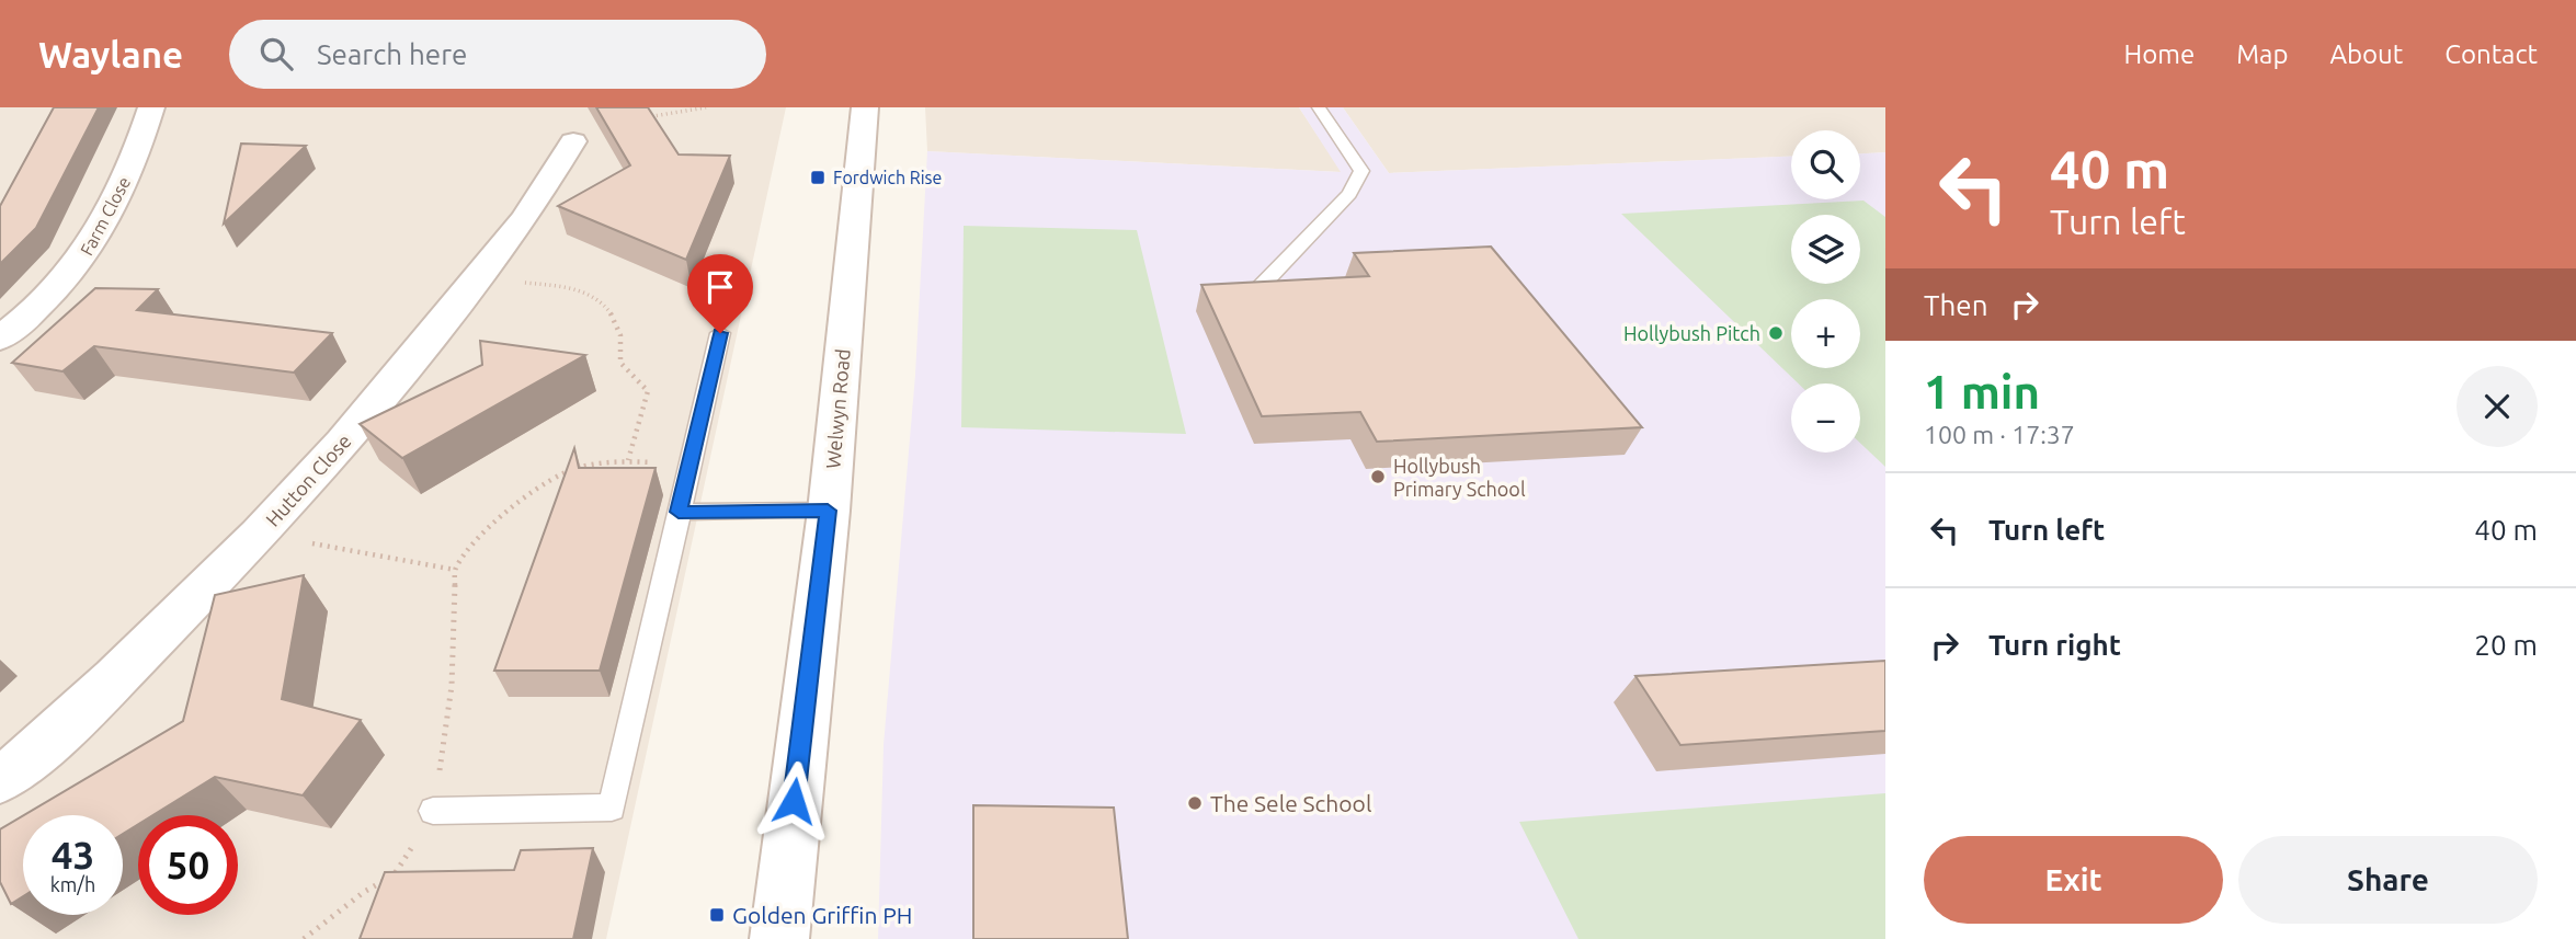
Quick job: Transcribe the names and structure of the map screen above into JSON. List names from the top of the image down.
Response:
{
  "streets": {
    "street": ["Farm Close", "Welwyn Road", "Hutton Close"]
  },
  "places": {
    "transit": ["Fordwich Rise", "Golden Griffin PH"],
    "other": ["Hollybush Pitch", "Hollybush Primary School", "The Sele School"]
  },
  "page": {
    "header": "Waylane",
    "search": "Search here",
    "nav": [
      "Home",
      "Map",
      "About",
      "Contact"
    ],
    "turn": ["40 m", "Turn left"],
    "map_buttons": ["+", "−"],
    "then": "Then",
    "heading": ["1 min", "100 m · 17:37"],
    "list": [
      {
        "name": "Turn left",
        "value": "40 m"
      },
      {
        "name": "Turn right",
        "value": "20 m"
      }
    ],
    "speed": "43 km/h",
    "limit": "50",
    "buttons": ["Exit", "Share"]
  }
}
